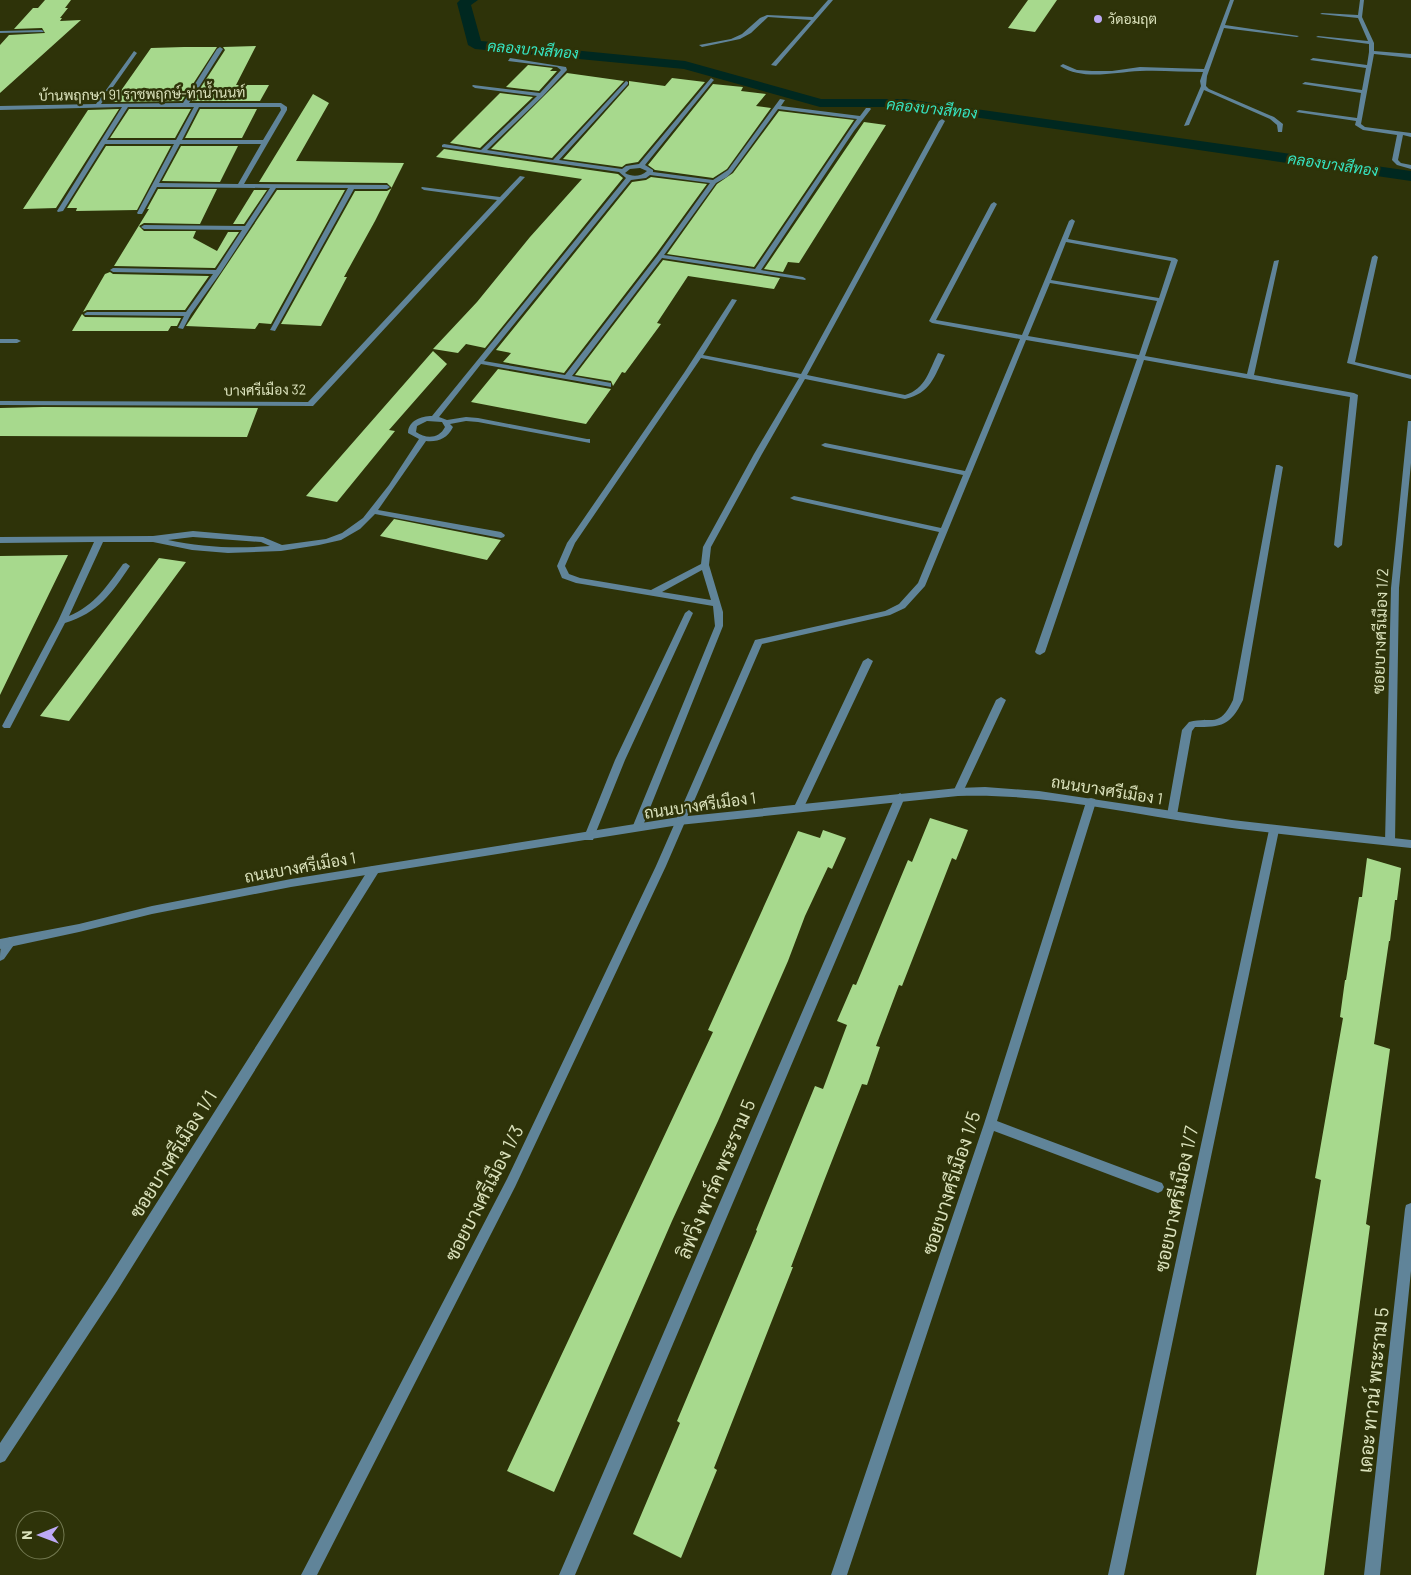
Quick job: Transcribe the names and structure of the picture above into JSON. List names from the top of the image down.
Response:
{
  "streets": {
    "street": [
      "บ้านพฤกษา 91 ราชพฤกษ์-ท่าน้ำนนท์",
      "บางศรีเมือง 32",
      "ซอยบางศรีเมือง 1/2",
      "ถนนบางศรีเมือง 1",
      "ซอยบางศรีเมือง 1/1",
      "ลิฟวิ่ง พาร์ค พระราม 5",
      "ซอยบางศรีเมือง 1/5",
      "ซอยบางศรีเมือง 1/3",
      "ซอยบางศรีเมือง 1/7",
      "เดอะ ทาวน์ พระราม 5"
    ]
  },
  "crossings": [
    ["ซอยบางศรีเมือง 1/2", "ถนนบางศรีเมือง 1"],
    ["ถนนบางศรีเมือง 1", "ซอยบางศรีเมือง 1/1"],
    ["ถนนบางศรีเมือง 1", "ลิฟวิ่ง พาร์ค พระราม 5"],
    ["ถนนบางศรีเมือง 1", "ซอยบางศรีเมือง 1/5"],
    ["ถนนบางศรีเมือง 1", "ซอยบางศรีเมือง 1/3"],
    ["ถนนบางศรีเมือง 1", "ซอยบางศรีเมือง 1/7"]
  ],
  "water": ["คลองบางสีทอง"],
  "places": ["วัดอมฤต"],
  "north": "left"
}
